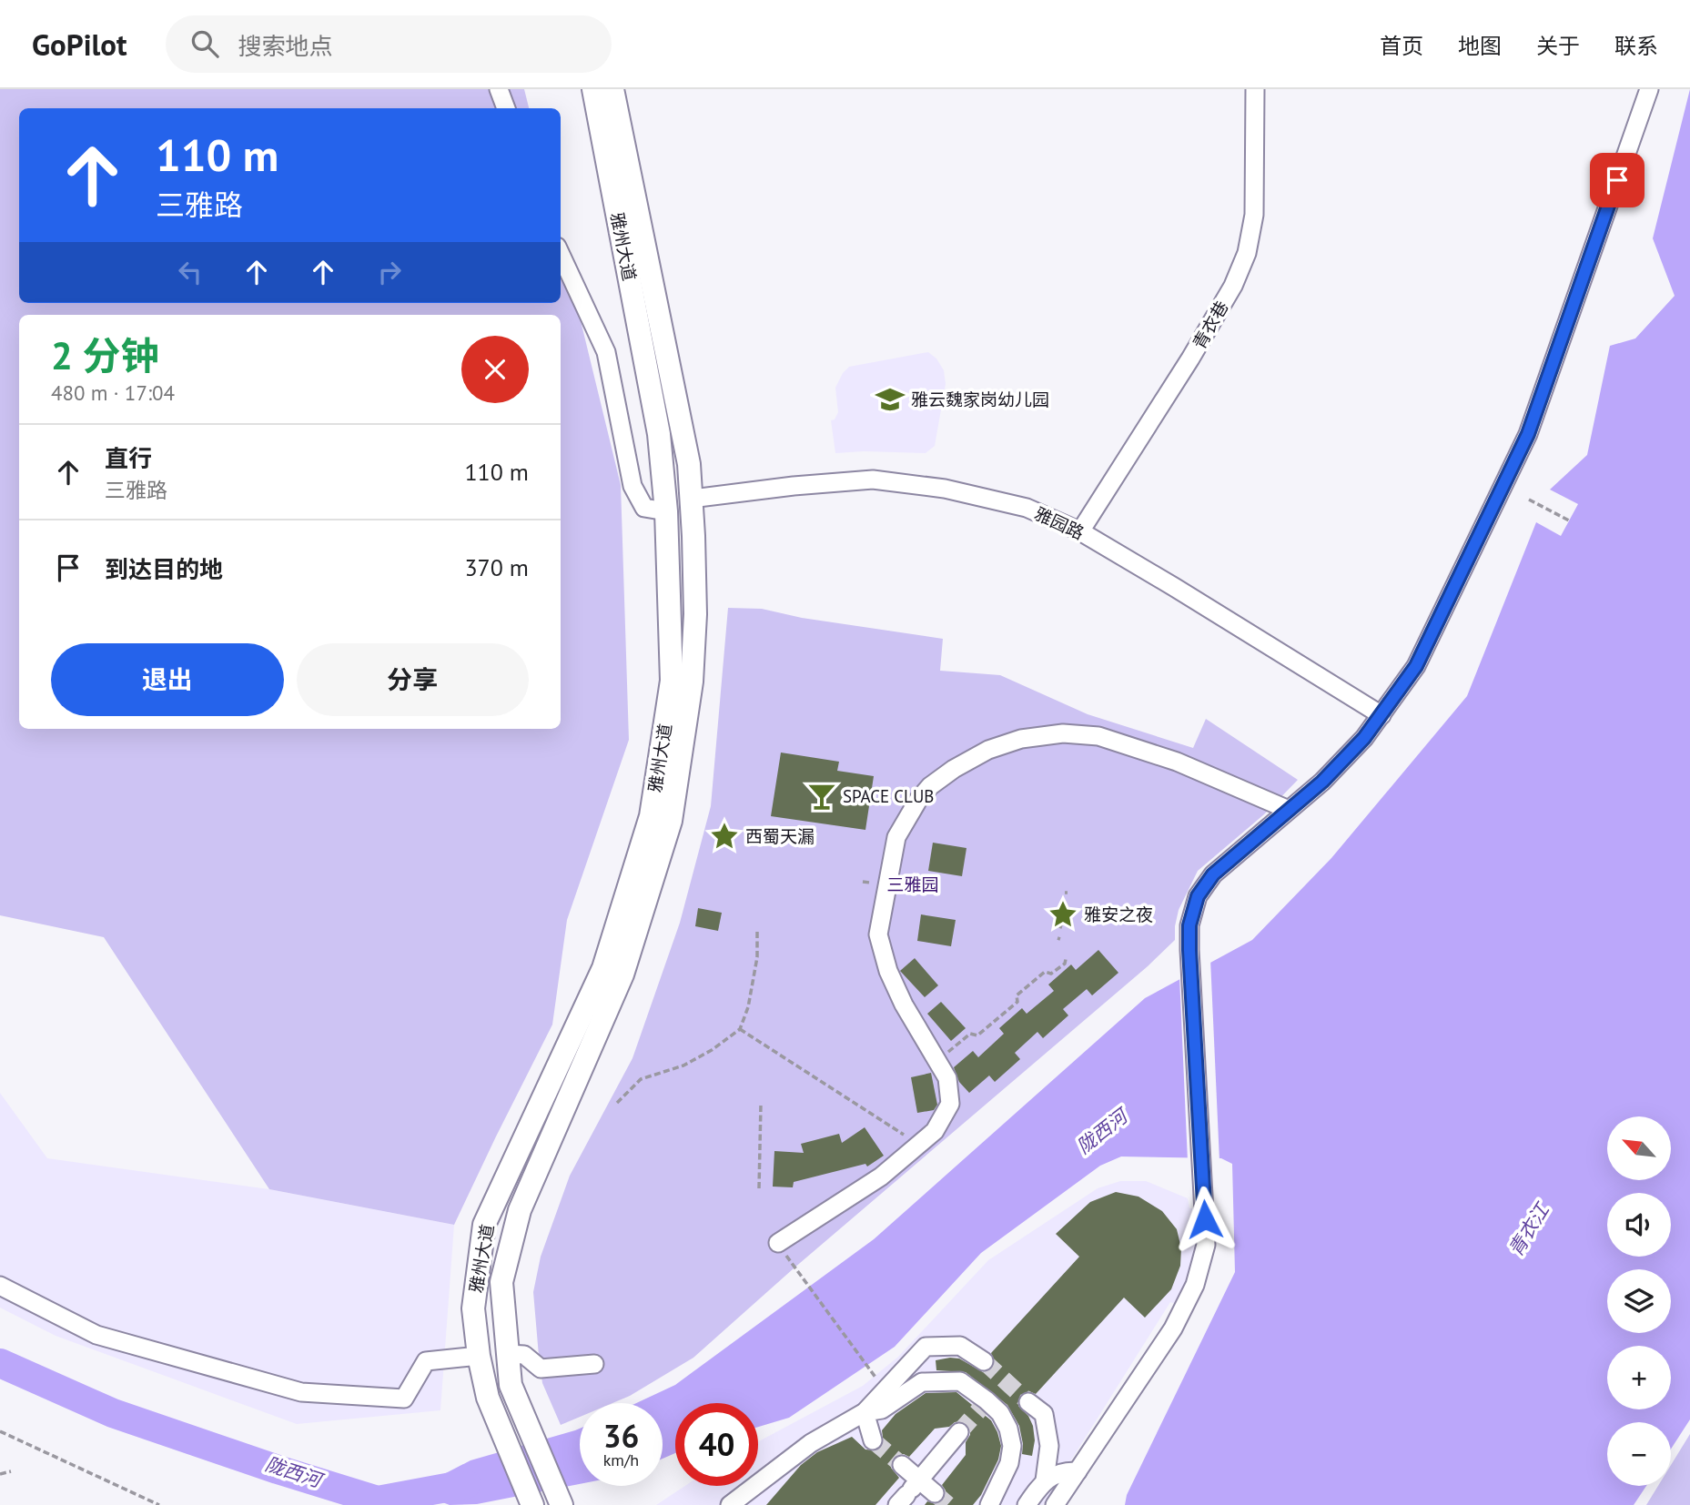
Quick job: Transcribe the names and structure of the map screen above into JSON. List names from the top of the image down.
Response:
{
  "streets": {
    "main road": ["雅州大道"],
    "street": ["青衣巷", "雅园路"]
  },
  "crossings": [
    ["雅州大道", "雅园路"],
    ["青衣巷", "雅园路"]
  ],
  "water": ["陇西河", "青衣江"],
  "parks": ["三雅园"],
  "places": {
    "school or university": ["雅云魏家岗幼儿园"],
    "bar": ["SPACE CLUB"],
    "place": ["西蜀天漏", "雅安之夜"]
  },
  "north": "top left",
  "page": {
    "header": "GoPilot",
    "search": "搜索地点",
    "nav": [
      "首页",
      "地图",
      "关于",
      "联系"
    ],
    "turn": ["110 m", "三雅路"],
    "heading": ["2 分钟", "480 m · 17:04"],
    "list": [
      {
        "name": "直行",
        "note": "三雅路",
        "value": "110 m"
      },
      {
        "name": "到达目的地",
        "value": "370 m"
      }
    ],
    "buttons": ["退出", "分享"],
    "map_buttons": ["+", "−"],
    "speed": "36 km/h",
    "limit": "40"
  }
}
